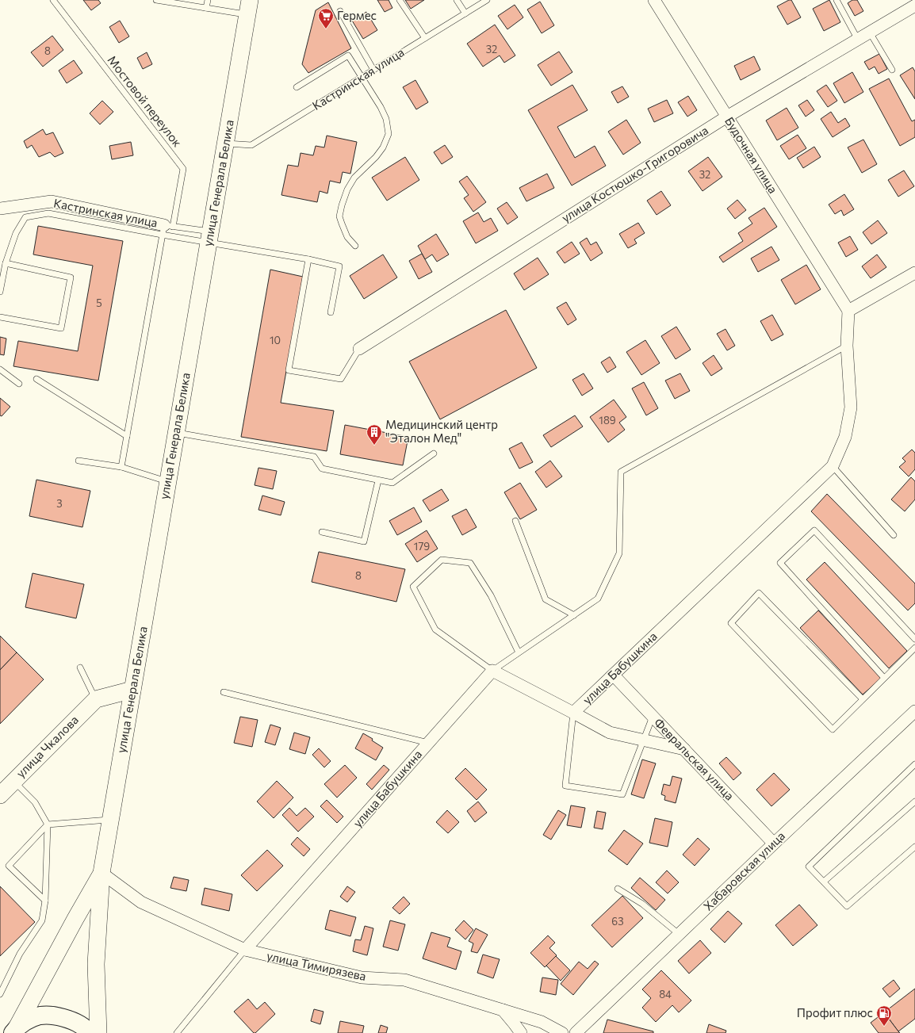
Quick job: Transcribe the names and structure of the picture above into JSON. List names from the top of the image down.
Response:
{
  "streets": {
    "main road": ["улица Генерала Белика", "улица Чкалова"],
    "street": [
      "Кастринская улица",
      "Будочная улица",
      "улица Костюшко-Григоровича",
      "улица Бабушкина",
      "Февральская улица",
      "Хабаровская улица",
      "улица Тимирязева"
    ],
    "lane": ["Мостовой переулок"]
  },
  "crossings": [
    ["Кастринская улица", "Мостовой переулок"],
    ["Кастринская улица", "улица Генерала Белика"],
    ["Будочная улица", "улица Костюшко-Григоровича"],
    ["Будочная улица", "улица Бабушкина"],
    ["улица Генерала Белика", "улица Тимирязева"],
    ["улица Бабушкина", "Февральская улица"],
    ["улица Бабушкина", "улица Тимирязева"],
    ["Февральская улица", "Хабаровская улица"]
  ],
  "places": {
    "supermarket": ["Гермес"],
    "building": ["Медицинский центр \"Эталон Мед\""],
    "fuel station": ["Профит плюс"]
  },
  "house_numbers": [
    "32",
    "8",
    "32",
    "5",
    "10",
    "189",
    "3",
    "179",
    "8",
    "63",
    "84"
  ]
}
